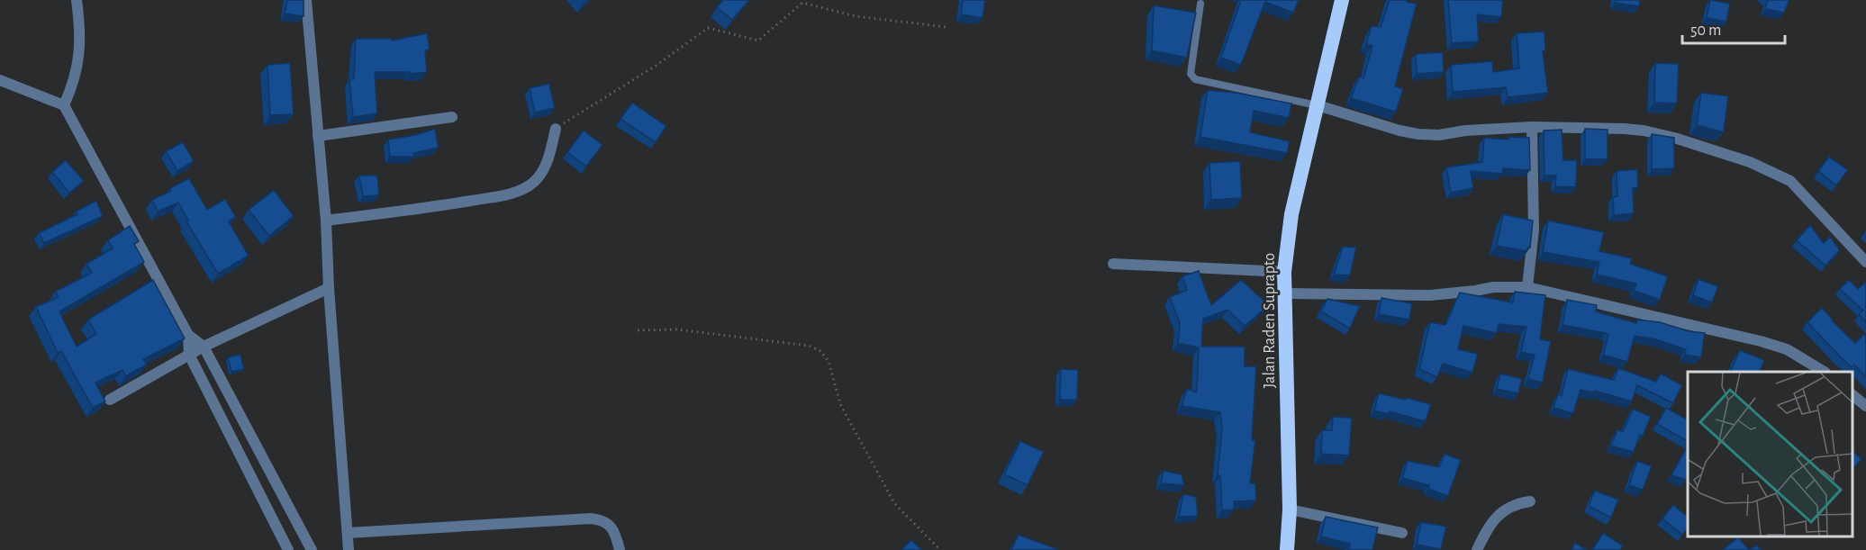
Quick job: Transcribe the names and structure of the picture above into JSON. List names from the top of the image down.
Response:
{
  "streets": {
    "highway": ["Jalan Raden Suprapto"]
  },
  "scale_bar": "50 m"
}
